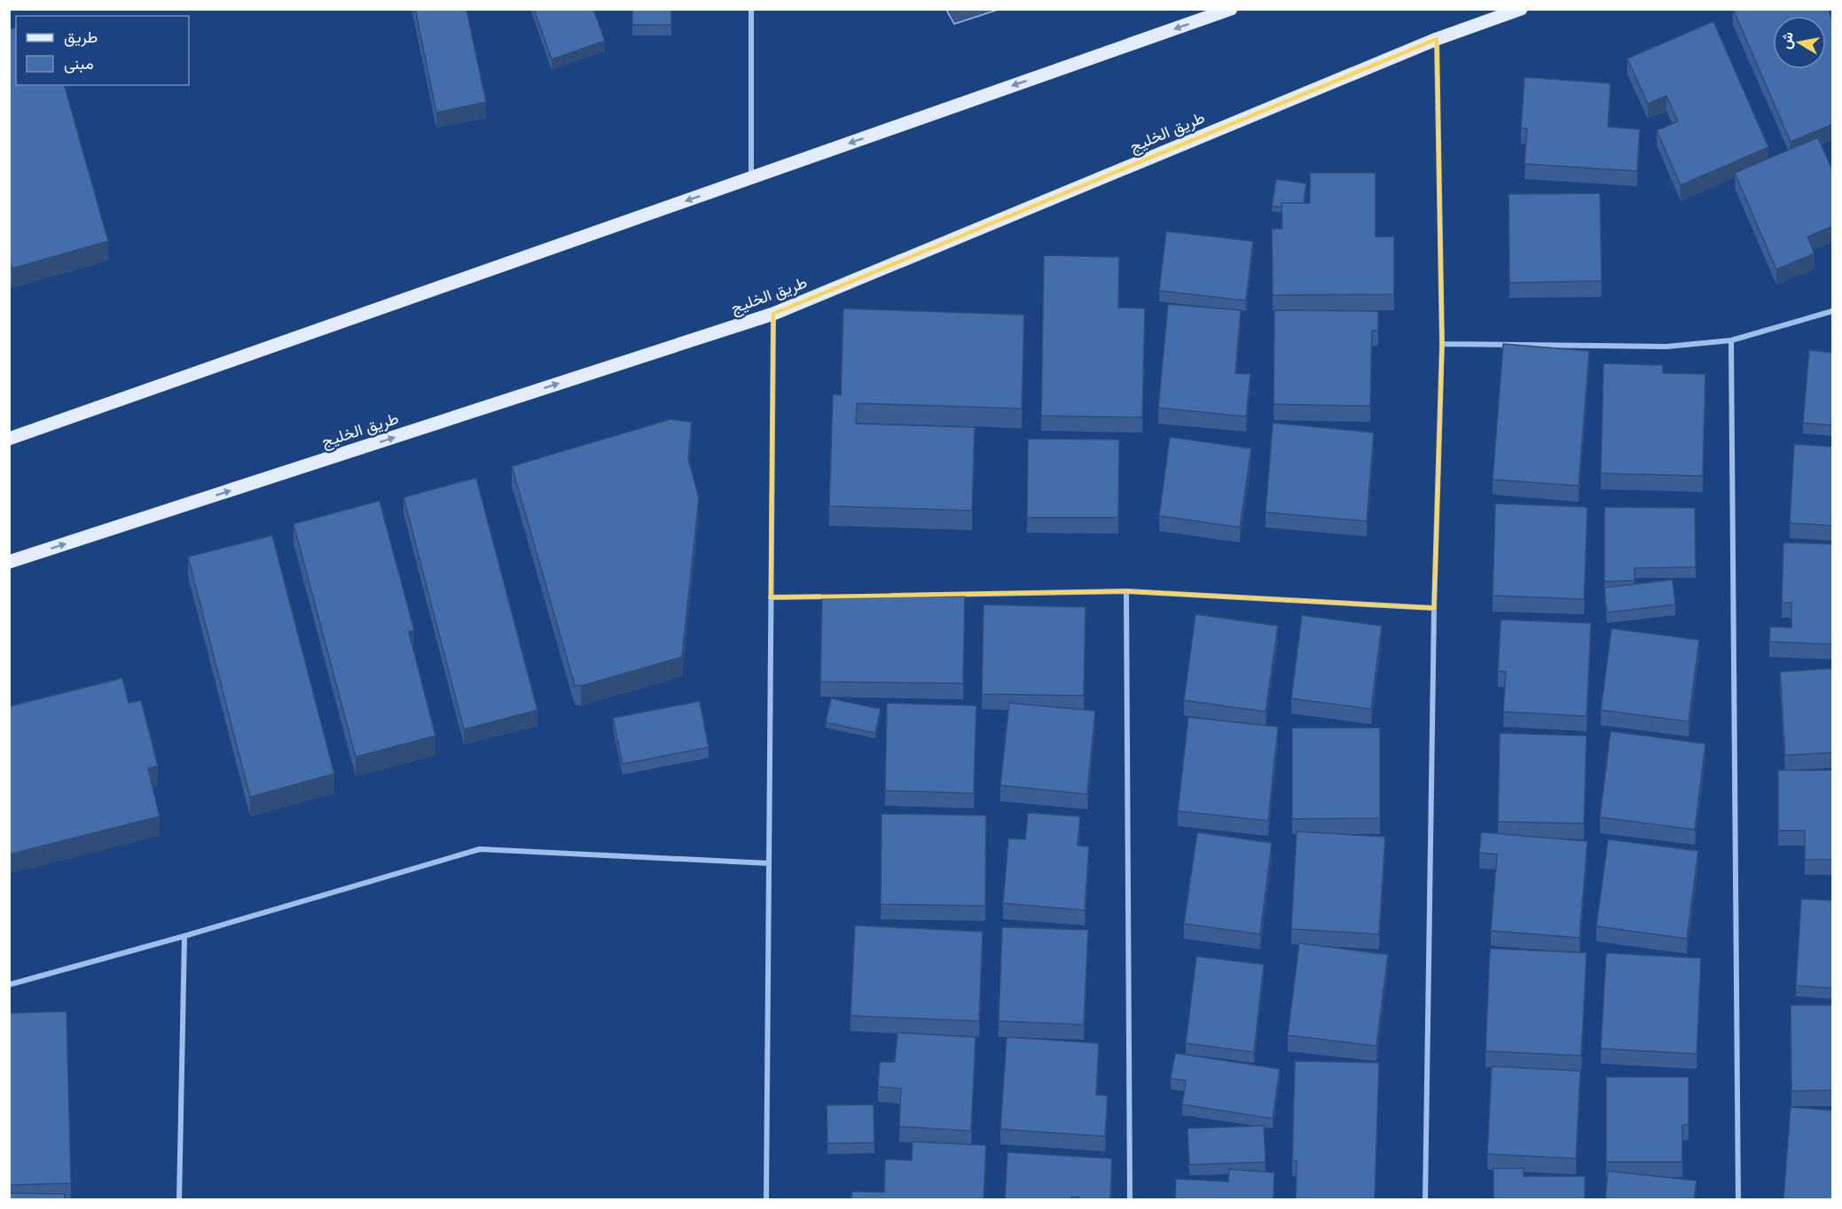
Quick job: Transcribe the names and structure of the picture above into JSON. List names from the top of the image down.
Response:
{
  "streets": {
    "main road": ["طريق الخليج"]
  },
  "one_way": ["طريق الخليج"],
  "legend": ["طريق", "مبنى"],
  "north": "left"
}
